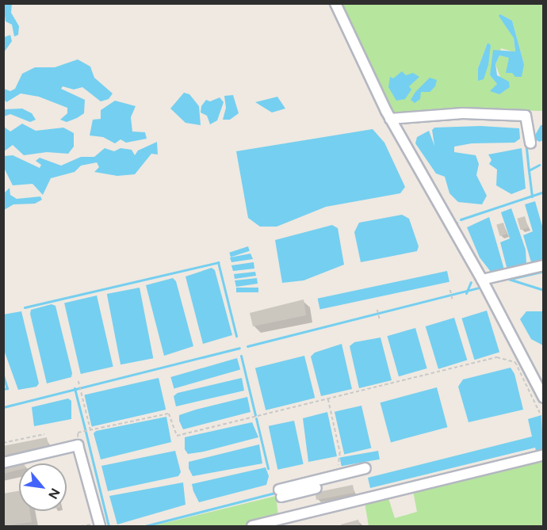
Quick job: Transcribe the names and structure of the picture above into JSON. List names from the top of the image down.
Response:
{
  "north": "bottom right"
}
